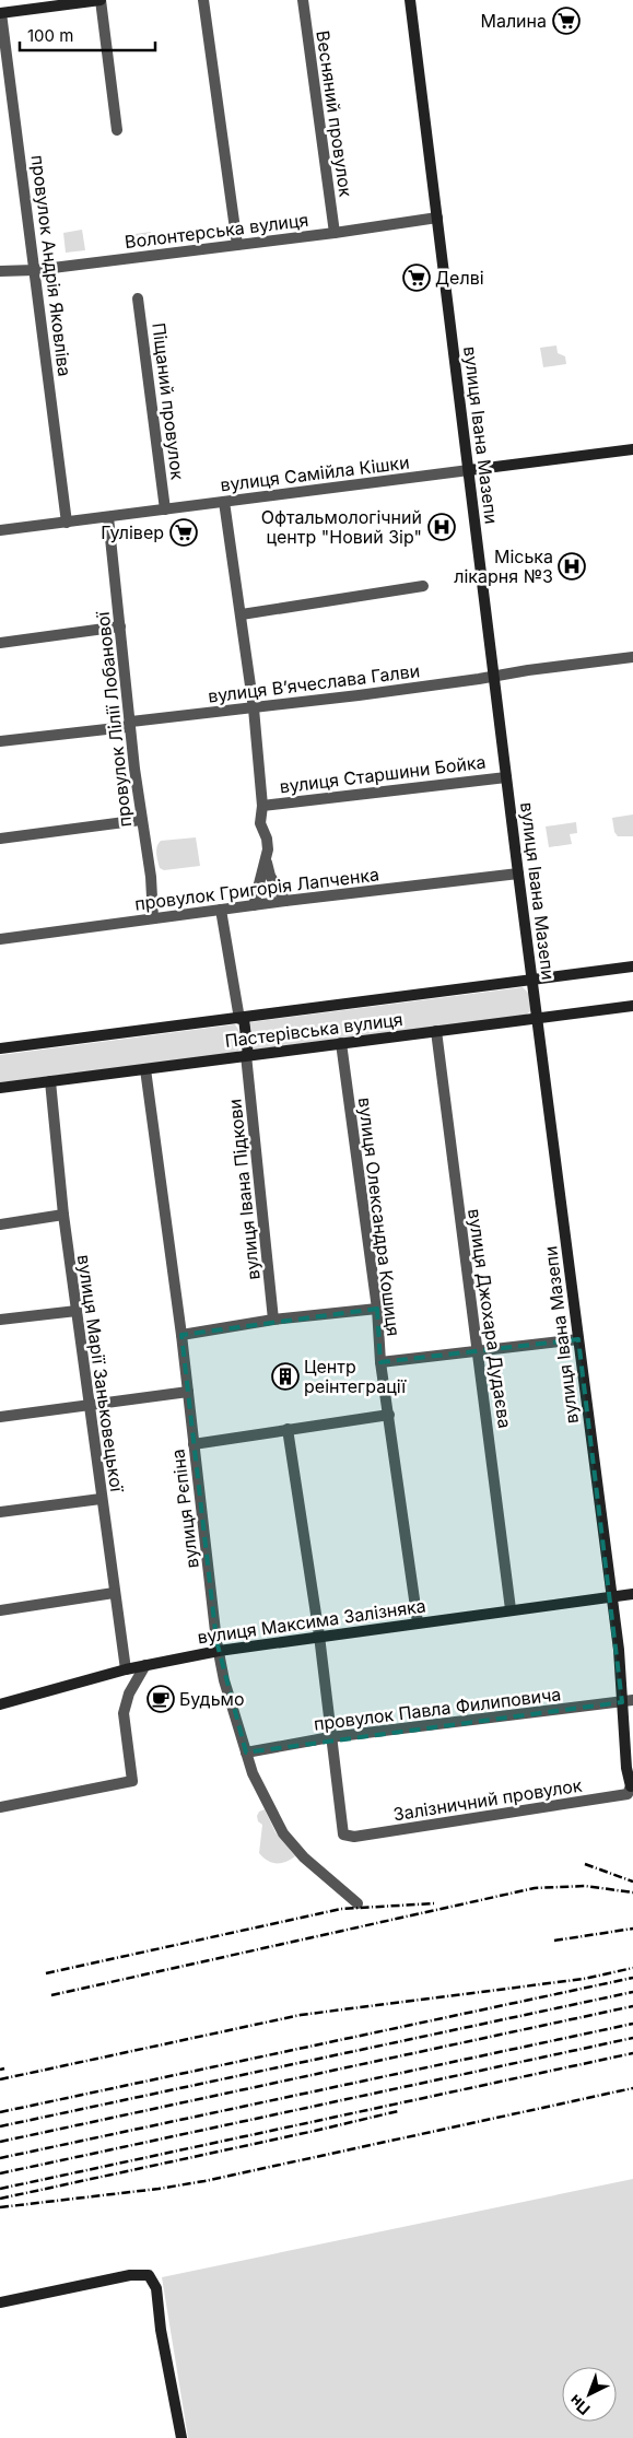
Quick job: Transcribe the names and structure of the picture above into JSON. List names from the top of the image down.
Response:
{
  "streets": {
    "street": [
      "Весняний провулок",
      "Волонтерська вулиця",
      "провулок Андрія Яковліва",
      "Піщаний провулок",
      "вулиця Івана Мазепи",
      "вулиця Самійла Кішки",
      "вулиця Вʼячеслава Галви",
      "провулок Лілії Лобанової",
      "вулиця Старшини Бойка",
      "провулок Григорія Лапченка",
      "Пастерівська вулиця",
      "вулиця Івана Підкови",
      "вулиця Олександра Кошиця",
      "вулиця Джохара Дудаєва",
      "вулиця Марії Заньковецької",
      "вулиця Рєпіна",
      "вулиця Максима Залізняка",
      "провулок Павла Филиповича",
      "Залізничний провулок"
    ]
  },
  "crossings": [
    ["Весняний провулок", "Волонтерська вулиця"],
    ["Волонтерська вулиця", "провулок Андрія Яковліва"],
    ["Волонтерська вулиця", "вулиця Івана Мазепи"],
    ["провулок Андрія Яковліва", "вулиця Самійла Кішки"],
    ["Піщаний провулок", "вулиця Самійла Кішки"],
    ["вулиця Івана Мазепи", "вулиця Самійла Кішки"],
    ["вулиця Івана Мазепи", "вулиця Вʼячеслава Галви"],
    ["вулиця Івана Мазепи", "вулиця Старшини Бойка"],
    ["вулиця Івана Мазепи", "провулок Григорія Лапченка"],
    ["вулиця Івана Мазепи", "Пастерівська вулиця"],
    ["вулиця Івана Мазепи", "вулиця Максима Залізняка"],
    ["вулиця Івана Мазепи", "провулок Павла Филиповича"],
    ["вулиця Івана Мазепи", "Залізничний провулок"],
    ["вулиця Самійла Кішки", "провулок Лілії Лобанової"],
    ["вулиця Вʼячеслава Галви", "провулок Лілії Лобанової"],
    ["провулок Лілії Лобанової", "провулок Григорія Лапченка"],
    ["Пастерівська вулиця", "вулиця Івана Підкови"],
    ["Пастерівська вулиця", "вулиця Олександра Кошиця"],
    ["Пастерівська вулиця", "вулиця Джохара Дудаєва"],
    ["Пастерівська вулиця", "вулиця Марії Заньковецької"],
    ["Пастерівська вулиця", "вулиця Рєпіна"],
    ["вулиця Олександра Кошиця", "вулиця Максима Залізняка"],
    ["вулиця Джохара Дудаєва", "вулиця Максима Залізняка"],
    ["вулиця Марії Заньковецької", "вулиця Максима Залізняка"],
    ["вулиця Рєпіна", "вулиця Максима Залізняка"],
    ["вулиця Рєпіна", "провулок Павла Филиповича"],
    ["провулок Павла Филиповича", "Залізничний провулок"]
  ],
  "places": {
    "supermarket": ["Малина", "Делві", "Гулівер"],
    "hospital": ["Офтальмологічний центр \"Новий Зір\"", "Міська лікарня №3"],
    "building": ["Центр реінтеграції"],
    "cafe": ["Будьмо"]
  },
  "scale_bar": "100 m",
  "north": "bottom left"
}
